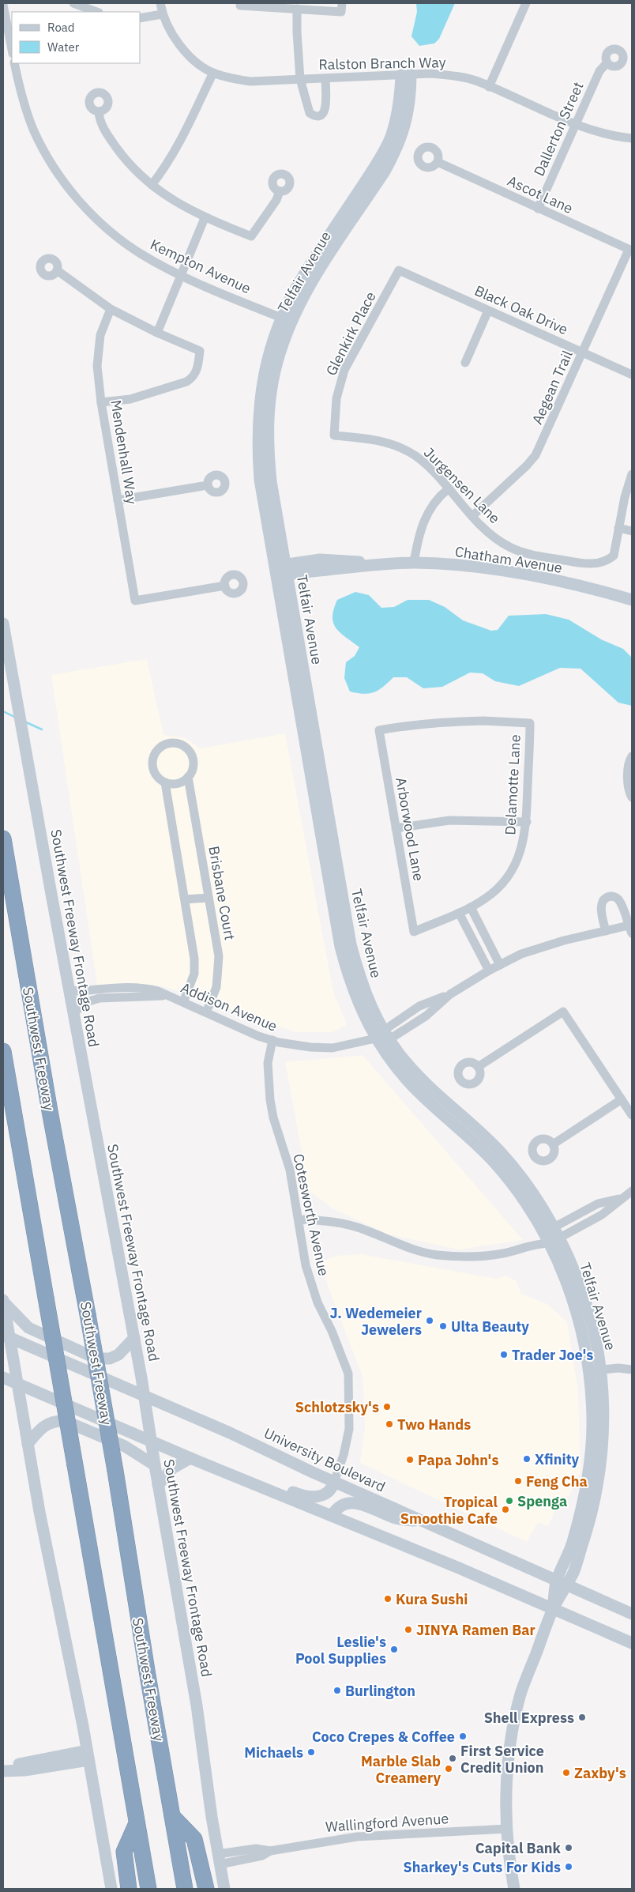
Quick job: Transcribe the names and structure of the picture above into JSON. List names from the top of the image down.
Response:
{
  "streets": {
    "highway": ["Southwest Freeway"],
    "main road": [
      "Telfair Avenue",
      "Chatham Avenue",
      "Southwest Freeway Frontage Road",
      "University Boulevard"
    ],
    "street": [
      "Ralston Branch Way",
      "Dallerton Street",
      "Ascot Lane",
      "Kempton Avenue",
      "Black Oak Drive",
      "Glenkirk Place",
      "Aegean Trail",
      "Mendenhall Way",
      "Jurgensen Lane",
      "Delamotte Lane",
      "Arborwood Lane",
      "Brisbane Court",
      "Addison Avenue",
      "Cotesworth Avenue",
      "Wallingford Avenue"
    ]
  },
  "crossings": [
    ["Ralston Branch Way", "Dallerton Street"],
    ["Ralston Branch Way", "Telfair Avenue"],
    ["Dallerton Street", "Ascot Lane"],
    ["Ascot Lane", "Aegean Trail"],
    ["Kempton Avenue", "Telfair Avenue"],
    ["Telfair Avenue", "Chatham Avenue"],
    ["Telfair Avenue", "Addison Avenue"],
    ["Telfair Avenue", "University Boulevard"],
    ["Telfair Avenue", "Wallingford Avenue"],
    ["Black Oak Drive", "Glenkirk Place"],
    ["Black Oak Drive", "Aegean Trail"],
    ["Glenkirk Place", "Jurgensen Lane"],
    ["Aegean Trail", "Jurgensen Lane"],
    ["Delamotte Lane", "Arborwood Lane"],
    ["Brisbane Court", "Addison Avenue"],
    ["Southwest Freeway Frontage Road", "Addison Avenue"],
    ["Southwest Freeway Frontage Road", "University Boulevard"],
    ["Southwest Freeway Frontage Road", "Wallingford Avenue"],
    ["Addison Avenue", "Cotesworth Avenue"],
    ["Cotesworth Avenue", "University Boulevard"]
  ],
  "places": [
    "J. Wedemeier Jewelers",
    "Ulta Beauty",
    "Trader Joe's",
    "Schlotzsky's",
    "Two Hands",
    "Xfinity",
    "Papa John's",
    "Feng Cha",
    "Spenga",
    "Tropical Smoothie Cafe",
    "Kura Sushi",
    "JINYA Ramen Bar",
    "Leslie's Pool Supplies",
    "Burlington",
    "Shell Express",
    "Coco Crepes & Coffee",
    "Michaels",
    "First Service Credit Union",
    "Marble Slab Creamery",
    "Zaxby's",
    "Capital Bank",
    "Sharkey's Cuts For Kids"
  ],
  "legend": ["Road", "Water"]
}
